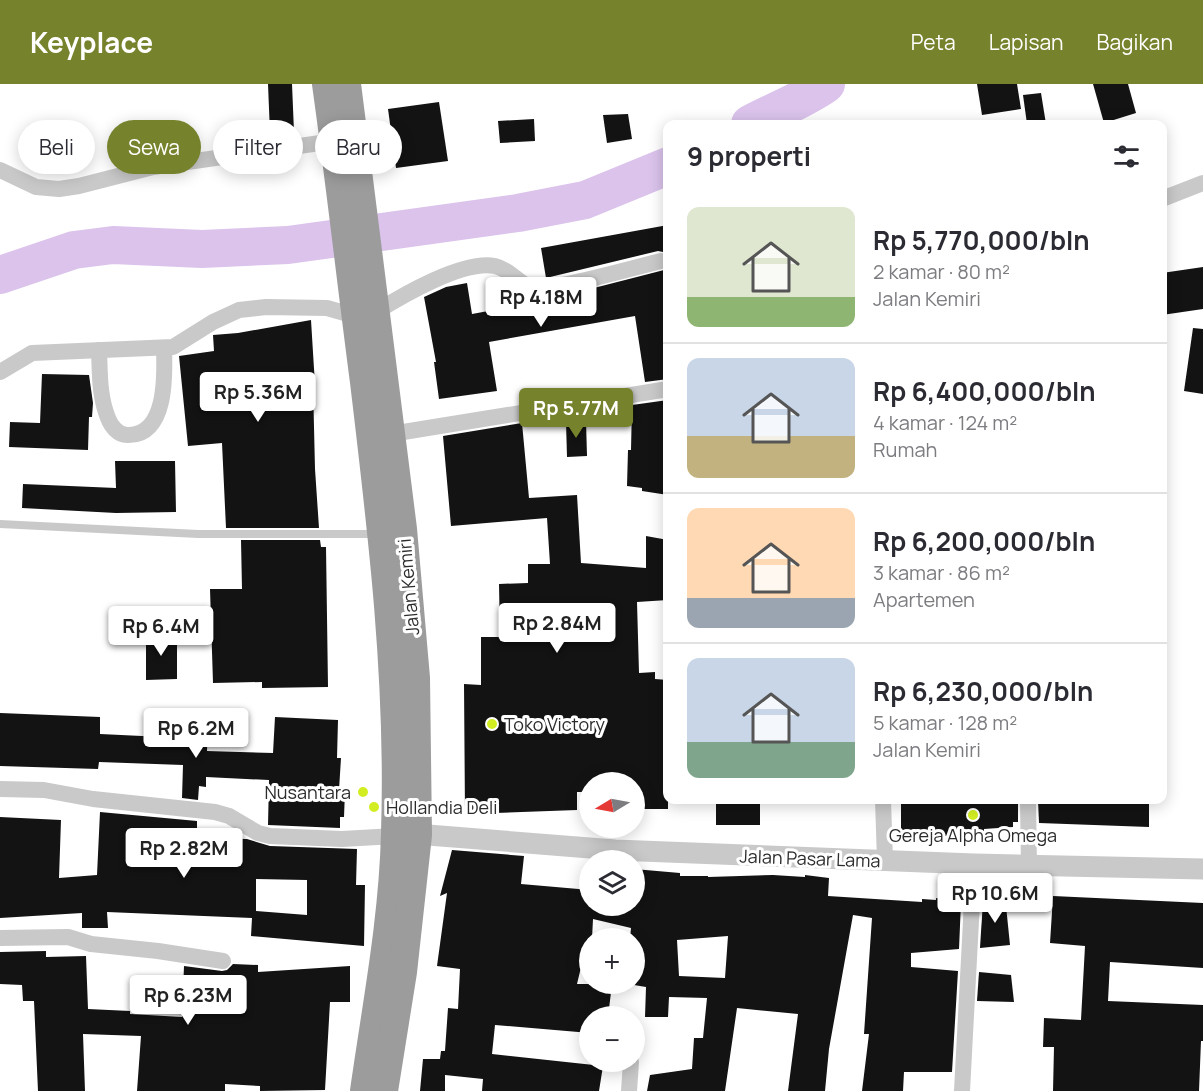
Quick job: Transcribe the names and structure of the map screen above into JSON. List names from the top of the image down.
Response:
{
  "streets": {
    "highway": ["Jalan Kemiri"],
    "street": ["Jalan Pasar Lama"]
  },
  "crossings": [
    ["Jalan Kemiri", "Jalan Pasar Lama"]
  ],
  "places": [
    "Toko Victory",
    "Nusantara",
    "Hollandia Deli",
    "Gereja Alpha Omega"
  ],
  "north": "left",
  "page": {
    "header": "Keyplace",
    "nav": ["Peta", "Lapisan", "Bagikan"],
    "chip": [
      "Beli",
      "Sewa",
      "Filter",
      "Baru"
    ],
    "heading": "9 properti",
    "list": [
      {
        "name": "Rp 5,770,000/bln",
        "note": "2 kamar · 80 m² · Jalan Kemiri"
      },
      {
        "name": "Rp 6,400,000/bln",
        "note": "4 kamar · 124 m² · Rumah"
      },
      {
        "name": "Rp 6,200,000/bln",
        "note": "3 kamar · 86 m² · Apartemen"
      },
      {
        "name": "Rp 6,230,000/bln",
        "note": "5 kamar · 128 m² · Jalan Kemiri"
      }
    ],
    "price": [
      "Rp 4.18M",
      "Rp 5.36M",
      "Rp 5.77M",
      "Rp 2.84M",
      "Rp 6.4M",
      "Rp 6.2M",
      "Rp 2.82M",
      "Rp 10.6M",
      "Rp 6.23M"
    ],
    "map_buttons": ["+", "−"]
  }
}
